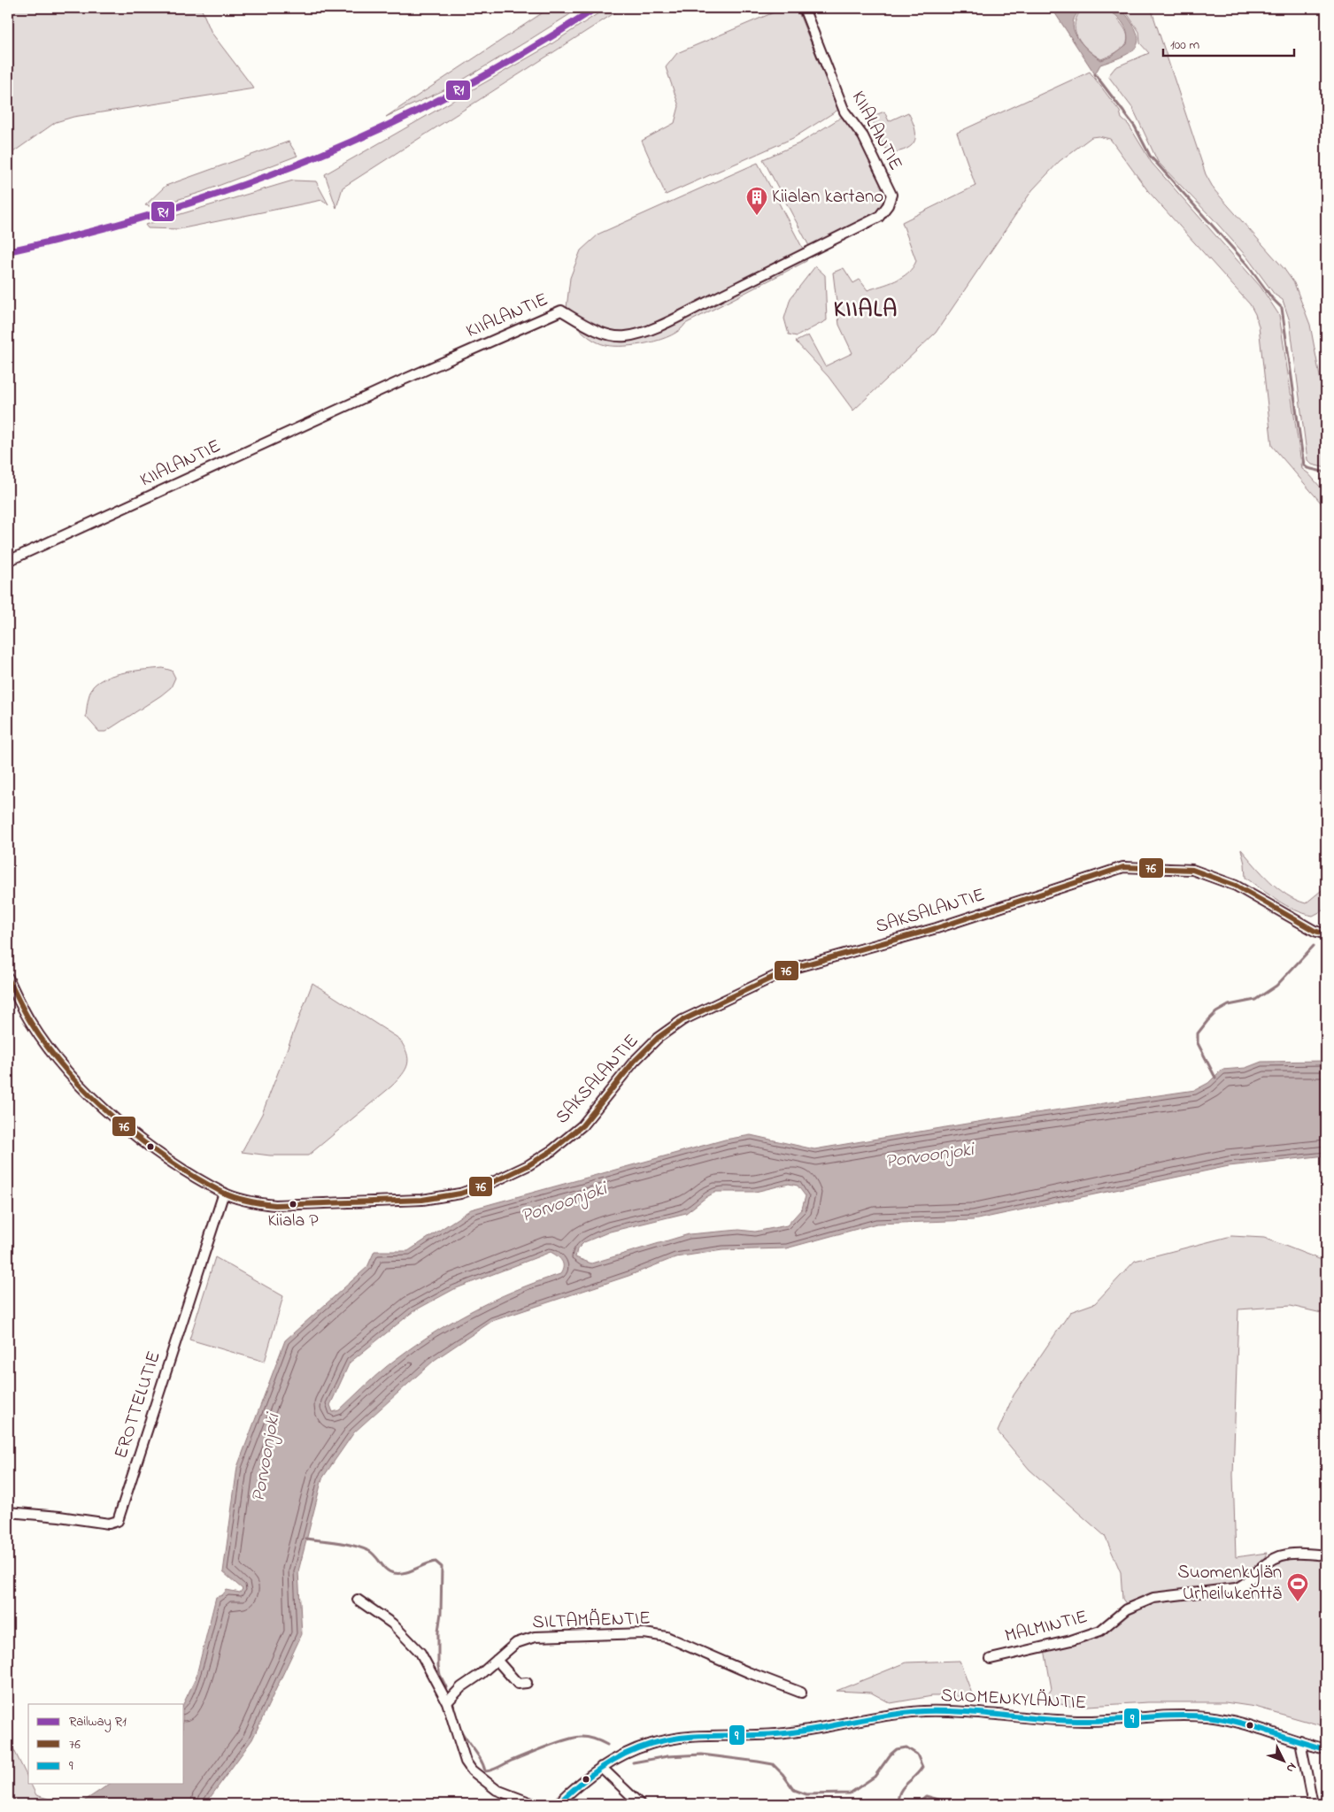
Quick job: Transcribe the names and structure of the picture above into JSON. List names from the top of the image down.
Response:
{
  "streets": {
    "street": [
      "KIIALANTIE",
      "SAKSALANTIE",
      "EROTTELUTIE",
      "SILTAMÄENTIE",
      "MALMINTIE",
      "SUOMENKYLÄNTIE"
    ]
  },
  "crossings": [
    ["SAKSALANTIE", "EROTTELUTIE"]
  ],
  "districts": ["KIIALA"],
  "water": ["Porvoonjoki"],
  "places": {
    "building": ["Kiialan kartano"],
    "other": ["Kiiala P"],
    "sports": ["Suomenkylän Urheilukenttä"]
  },
  "lines": ["rail line R1", "transit line 76", "transit line 9"],
  "legend": ["Railway R1", "76", "9"],
  "scale_bar": "100 m",
  "north": "bottom right"
}
